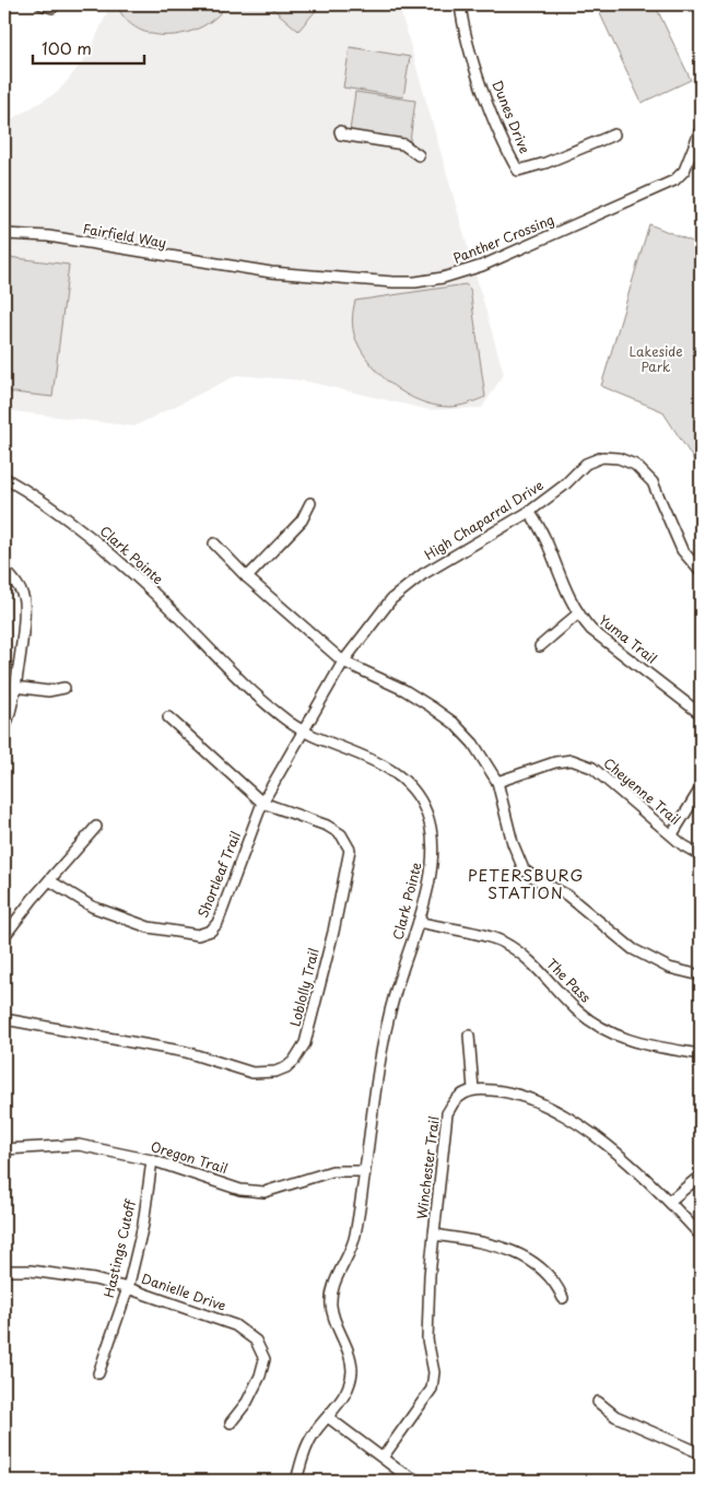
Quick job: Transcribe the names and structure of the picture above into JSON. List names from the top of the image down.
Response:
{
  "streets": {
    "street": [
      "Dunes Drive",
      "Fairfield Way",
      "Panther Crossing",
      "High Chaparral Drive",
      "Clark Pointe",
      "Yuma Trail",
      "Cheyenne Trail",
      "Shortleaf Trail",
      "The Pass",
      "Loblolly Trail",
      "Oregon Trail",
      "Winchester Trail",
      "Hastings Cutoff",
      "Danielle Drive"
    ]
  },
  "crossings": [
    ["Fairfield Way", "Panther Crossing"],
    ["High Chaparral Drive", "Clark Pointe"],
    ["High Chaparral Drive", "Yuma Trail"],
    ["High Chaparral Drive", "Shortleaf Trail"],
    ["Clark Pointe", "Shortleaf Trail"],
    ["Clark Pointe", "The Pass"],
    ["Clark Pointe", "Oregon Trail"],
    ["Shortleaf Trail", "Loblolly Trail"],
    ["Oregon Trail", "Hastings Cutoff"],
    ["Hastings Cutoff", "Danielle Drive"]
  ],
  "districts": ["PETERSBURG STATION"],
  "parks": ["Lakeside Park"],
  "scale_bar": "100 m"
}
